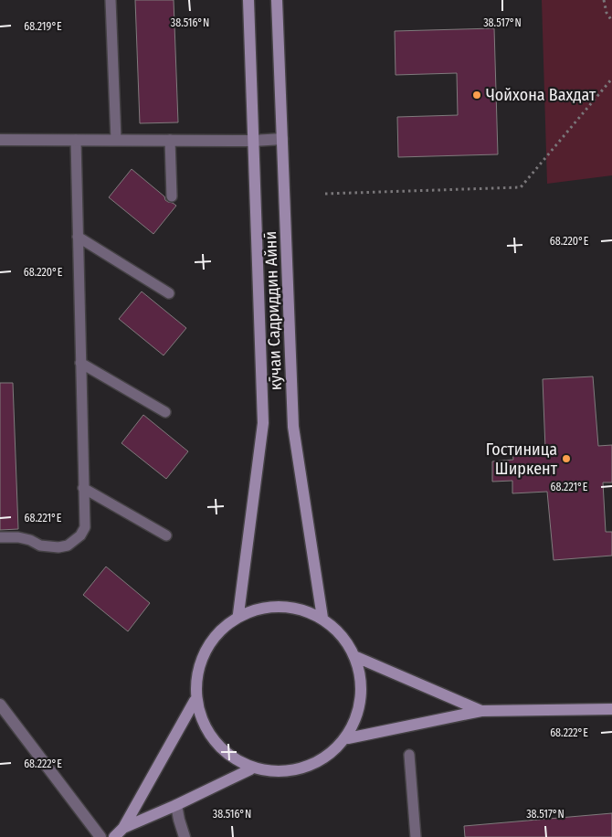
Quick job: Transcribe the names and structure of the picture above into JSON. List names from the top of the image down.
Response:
{
  "streets": {
    "street": ["кӯчаи Садриддин Айнӣ"]
  },
  "places": ["Чойхона Вахдат", "Гостиница Ширкент"],
  "coordinates": [
    "38.516°N",
    "38.517°N",
    "68.219°E",
    "68.220°E",
    "68.221°E",
    "68.222°E"
  ]
}
